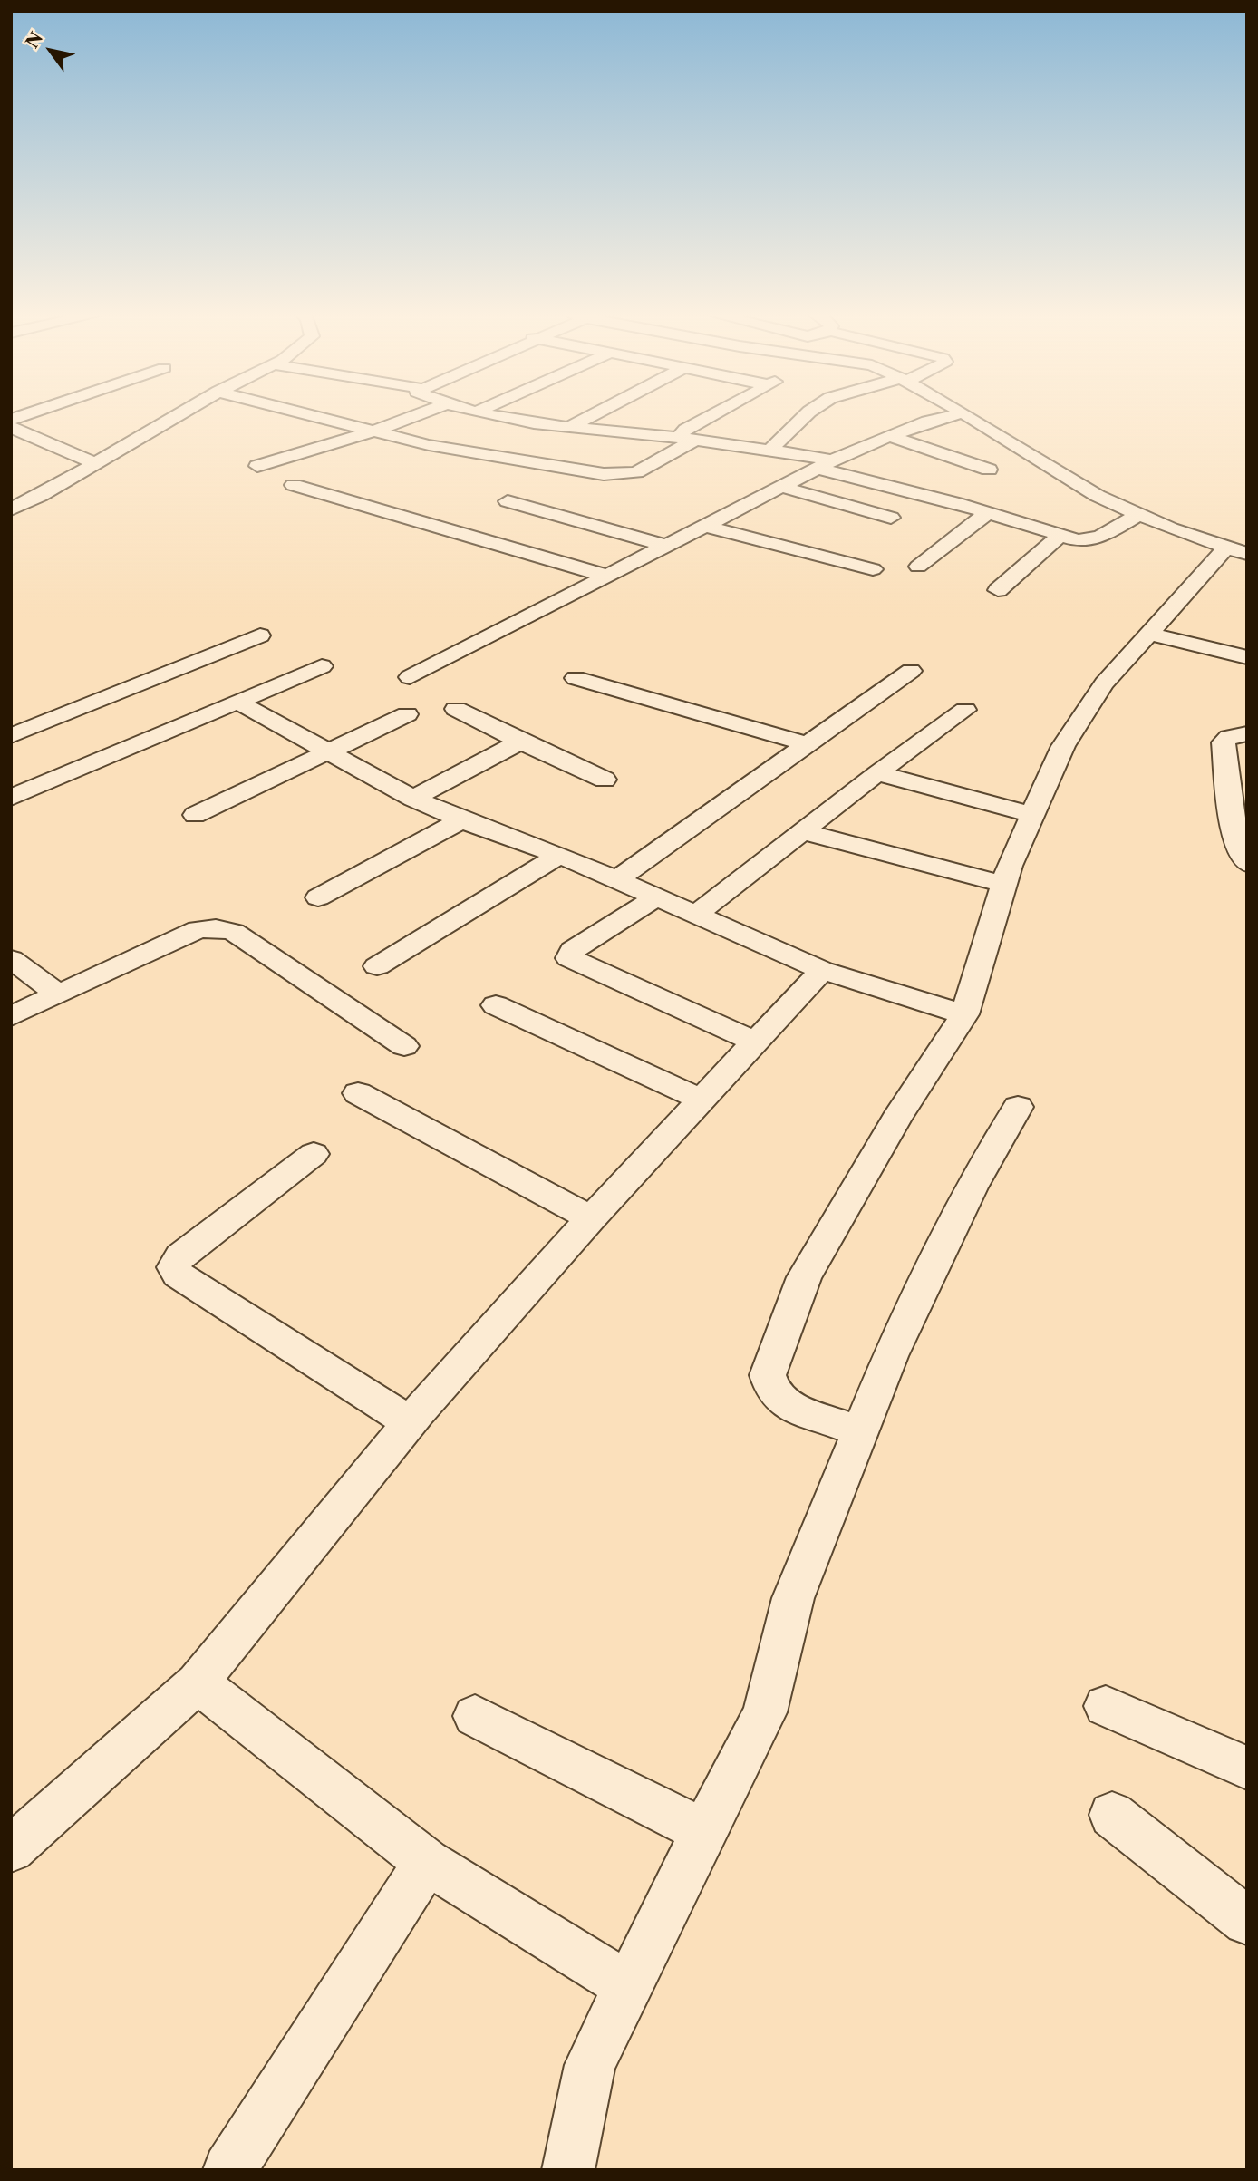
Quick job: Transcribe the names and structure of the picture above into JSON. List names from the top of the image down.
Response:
{
  "north": "top left"
}
